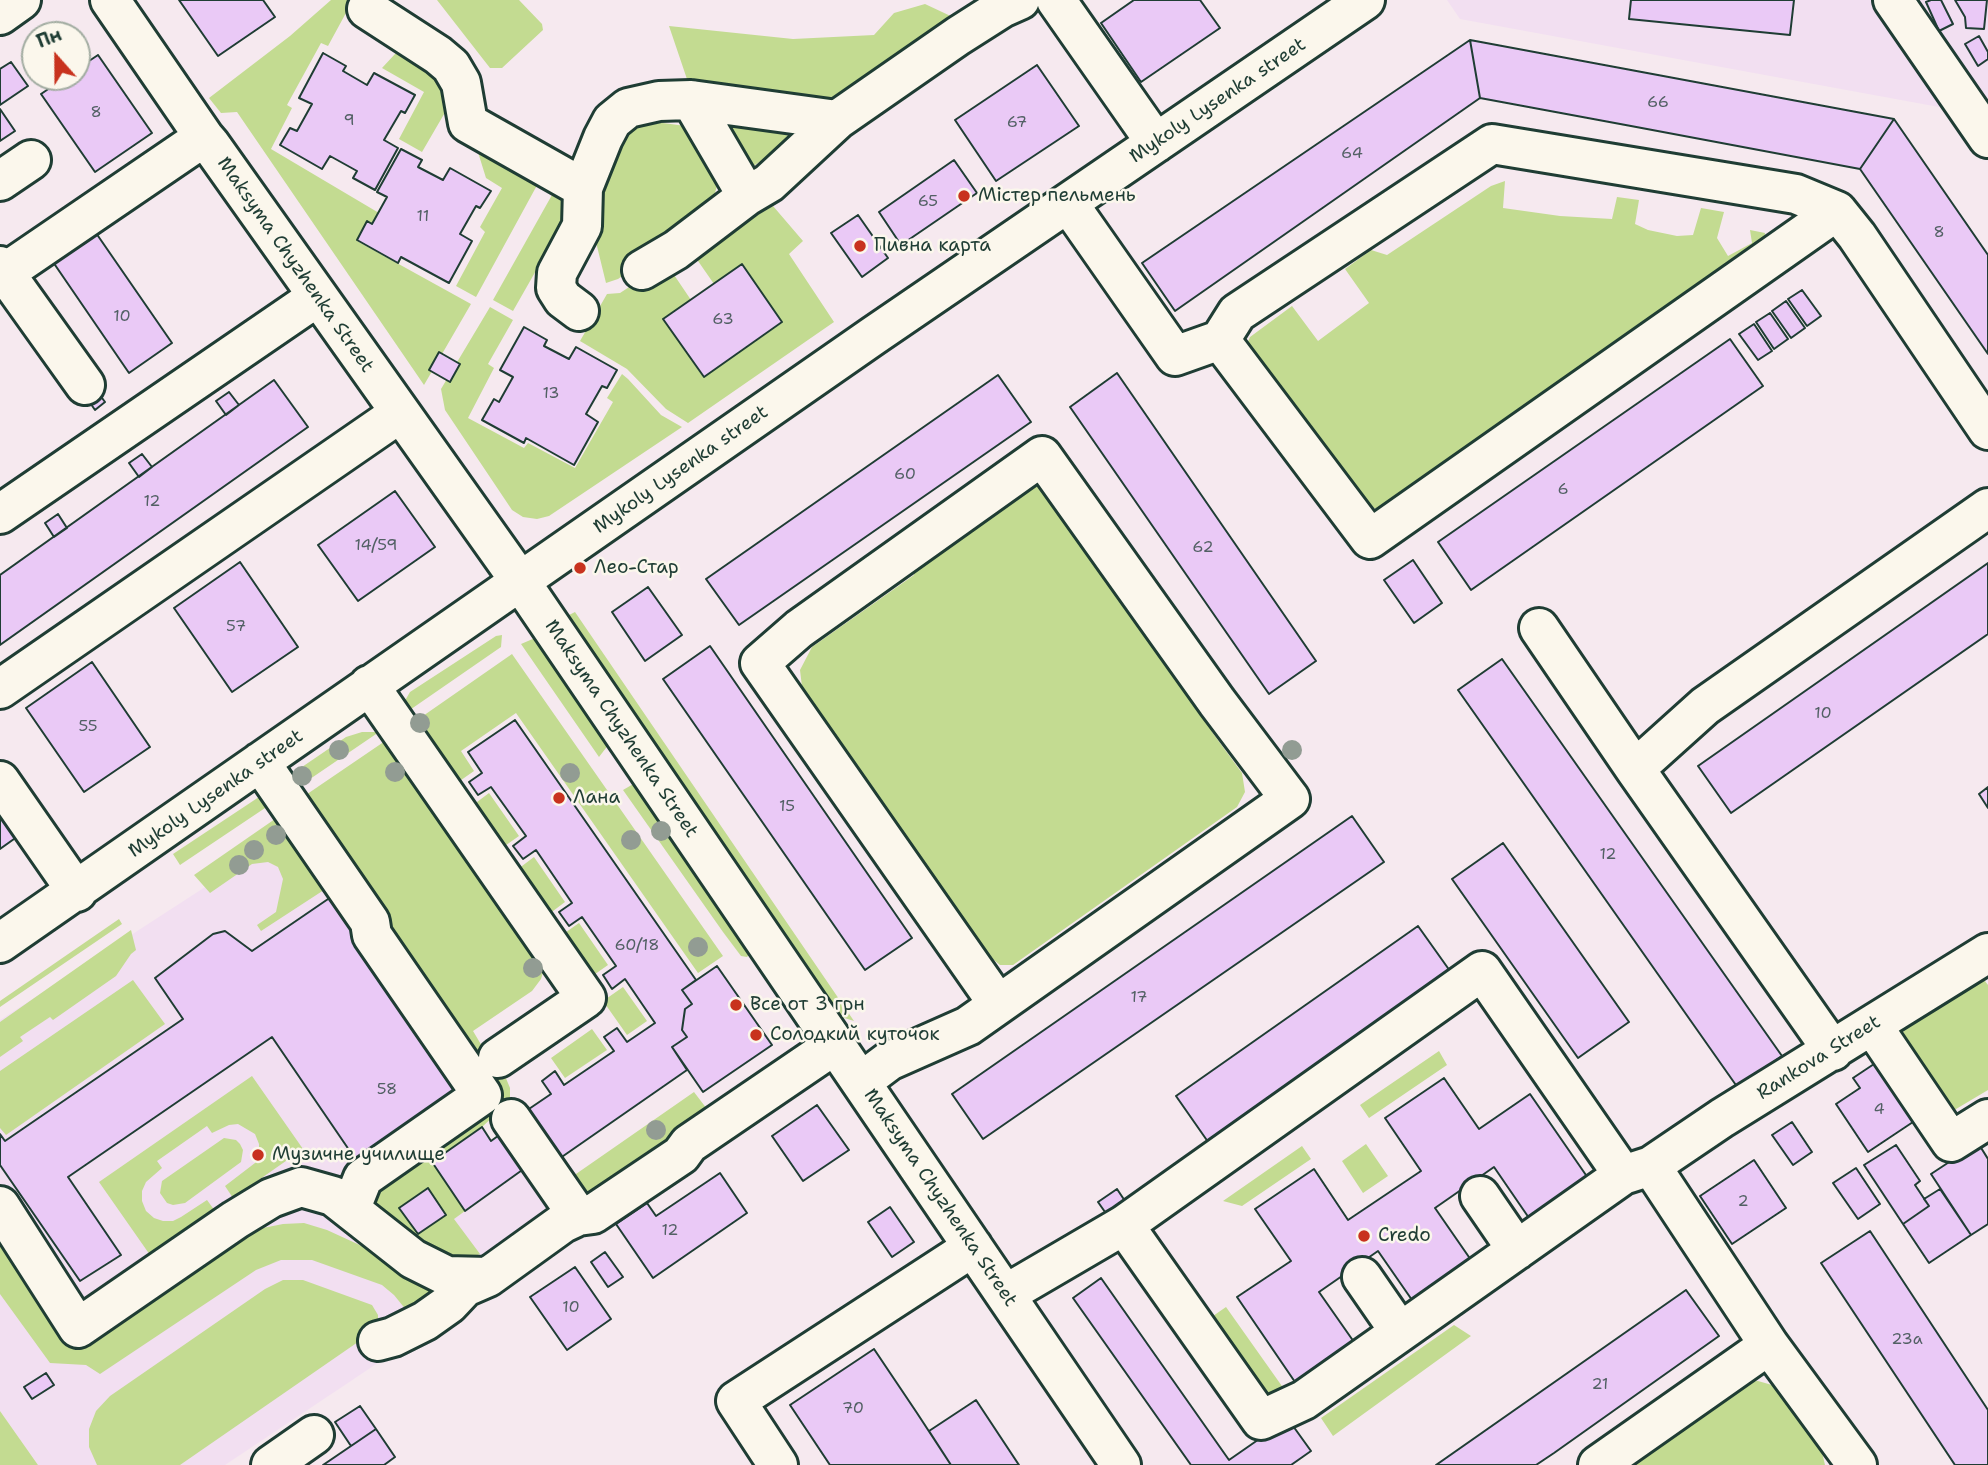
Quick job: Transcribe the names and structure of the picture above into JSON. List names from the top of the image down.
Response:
{
  "streets": {
    "street": ["Mykoly Lysenka street", "Maksyma Chyzhenka Street", "Rankova Street"]
  },
  "crossings": [
    ["Mykoly Lysenka street", "Maksyma Chyzhenka Street"]
  ],
  "places": [
    "Містер пельмень",
    "Пивна карта",
    "Лео-Стар",
    "Лана",
    "Все от 3 грн",
    "Солодкий куточок",
    "Музичне училище",
    "Credo"
  ],
  "house_numbers": [
    "66",
    "8",
    "9",
    "67",
    "64",
    "65",
    "11",
    "8",
    "10",
    "63",
    "13",
    "60",
    "6",
    "12",
    "14/59",
    "62",
    "57",
    "10",
    "55",
    "15",
    "12",
    "60/18",
    "17",
    "58",
    "4",
    "2",
    "12",
    "10",
    "23а",
    "21",
    "70"
  ],
  "north": "top"
}
